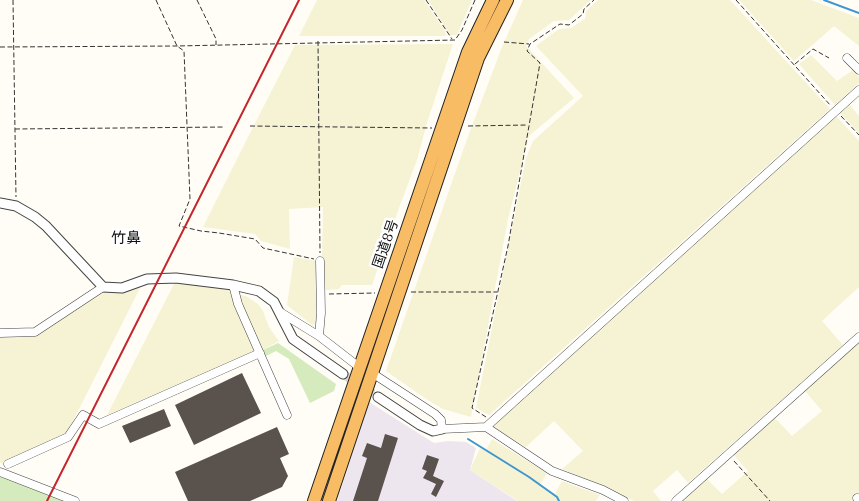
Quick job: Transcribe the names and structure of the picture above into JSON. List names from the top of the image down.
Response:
{
  "streets": {
    "highway": ["国道8号"]
  },
  "districts": ["竹鼻"]
}
